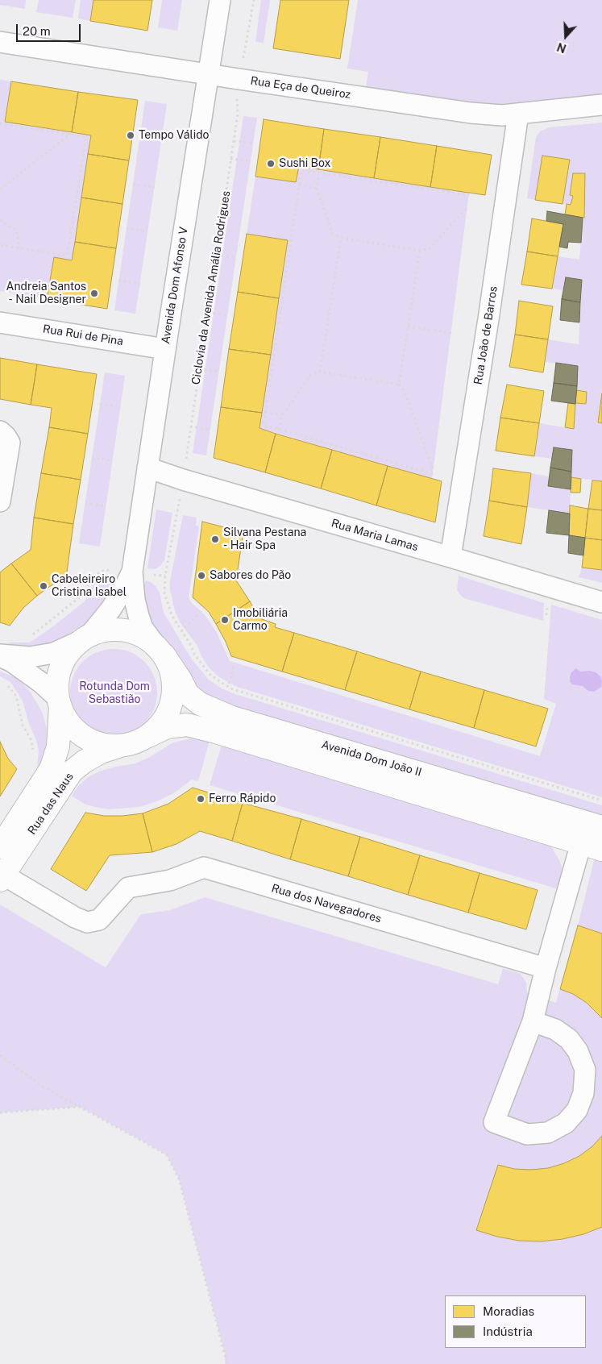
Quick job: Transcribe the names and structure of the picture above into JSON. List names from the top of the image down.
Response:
{
  "streets": {
    "main road": ["Avenida Dom João II", "Rua das Naus"],
    "street": [
      "Rua Eça de Queiroz",
      "Avenida Dom Afonso V",
      "Rua Rui de Pina",
      "Rua João de Barros",
      "Rua Maria Lamas",
      "Rua dos Navegadores"
    ],
    "path": ["Ciclovia da Avenida Amália Rodrigues"]
  },
  "crossings": [
    ["Rua Eça de Queiroz", "Avenida Dom Afonso V"],
    ["Rua Eça de Queiroz", "Ciclovia da Avenida Amália Rodrigues"],
    ["Rua Eça de Queiroz", "Rua João de Barros"],
    ["Avenida Dom Afonso V", "Rua Rui de Pina"],
    ["Avenida Dom Afonso V", "Rua Maria Lamas"],
    ["Avenida Dom Afonso V", "Avenida Dom João II"],
    ["Avenida Dom Afonso V", "Rua das Naus"],
    ["Ciclovia da Avenida Amália Rodrigues", "Rua Maria Lamas"],
    ["Rua João de Barros", "Rua Maria Lamas"],
    ["Avenida Dom João II", "Rua das Naus"],
    ["Rua das Naus", "Rua dos Navegadores"]
  ],
  "parks": ["Rotunda Dom Sebastião"],
  "places": [
    "Tempo Válido",
    "Sushi Box",
    "Andreia Santos - Nail Designer",
    "Silvana Pestana - Hair Spa",
    "Sabores do Pão",
    "Cabeleireiro Cristina Isabel",
    "Imobiliária Carmo",
    "Ferro Rápido"
  ],
  "legend": ["Moradias", "Indústria"],
  "scale_bar": "20 m",
  "north": "bottom"
}
